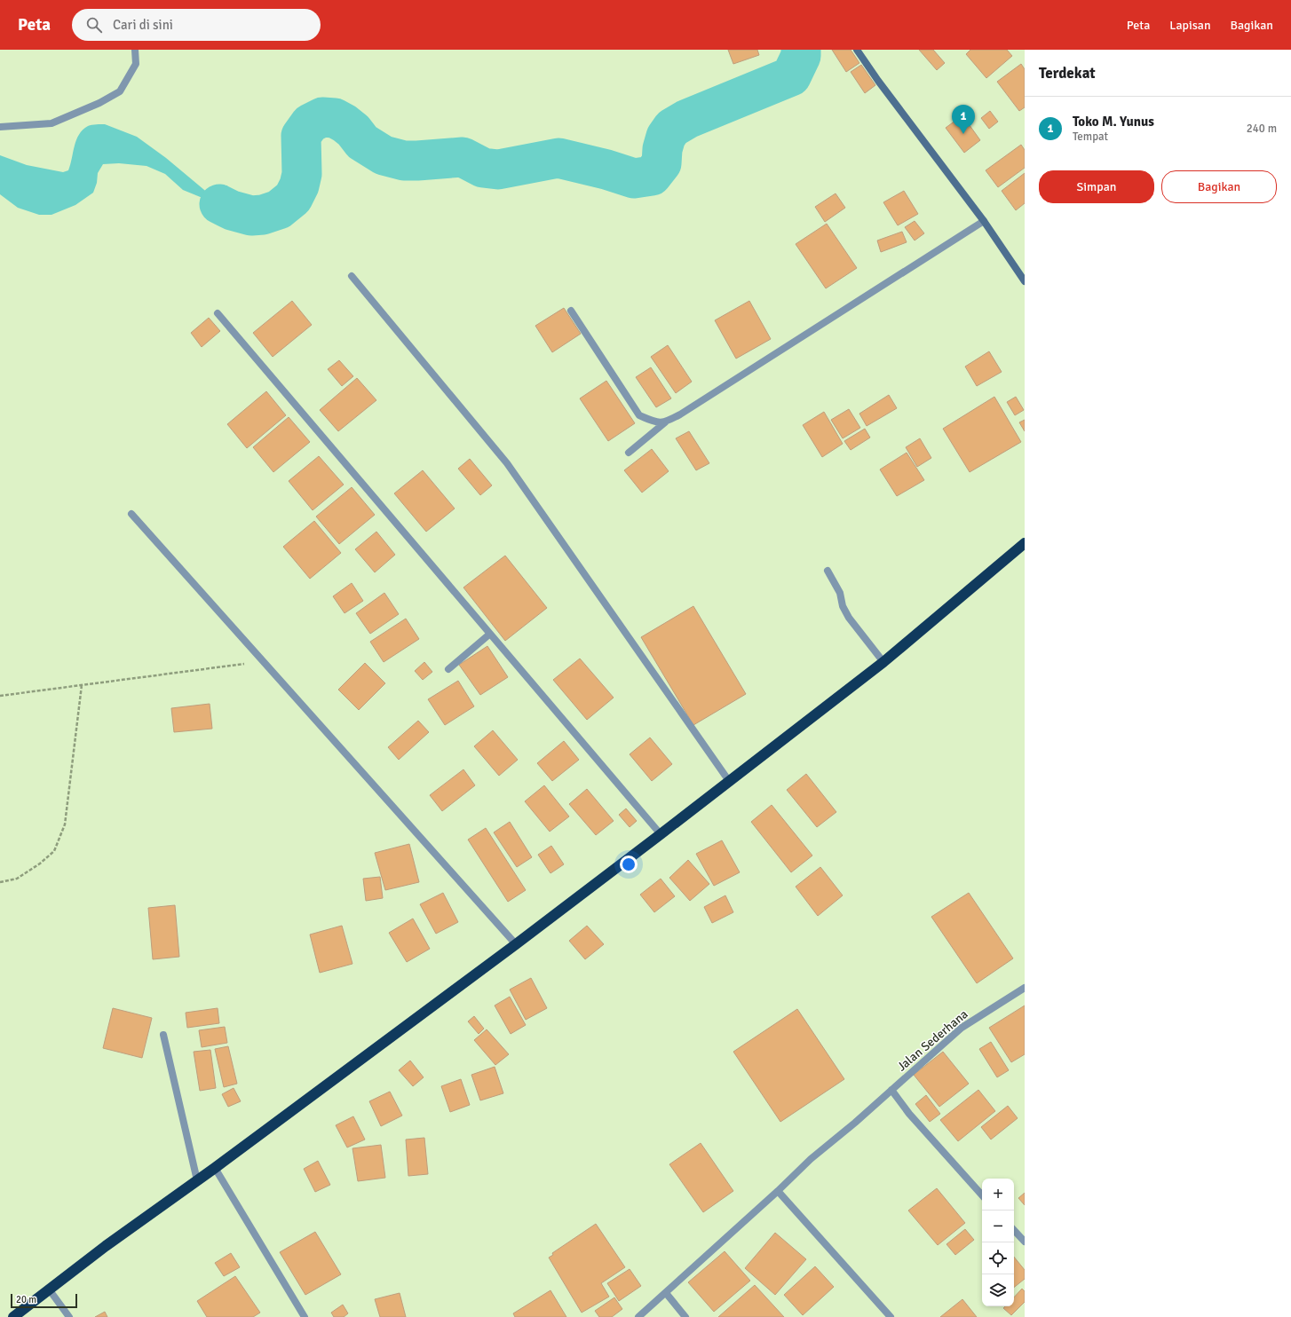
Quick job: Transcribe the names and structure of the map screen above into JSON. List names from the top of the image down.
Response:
{
  "streets": {
    "street": ["Jalan Sederhana"]
  },
  "scale_bar": "20 m",
  "page": {
    "header": "Peta",
    "search": "Cari di sini",
    "nav": ["Peta", "Lapisan", "Bagikan"],
    "heading": "Terdekat",
    "list": [
      {
        "mark": "1",
        "name": "Toko M. Yunus",
        "note": "Tempat",
        "value": "240 m"
      }
    ],
    "pins": "1",
    "buttons": ["Simpan", "Bagikan"],
    "map_buttons": ["+", "−"],
    "scale": "20 m"
  }
}
